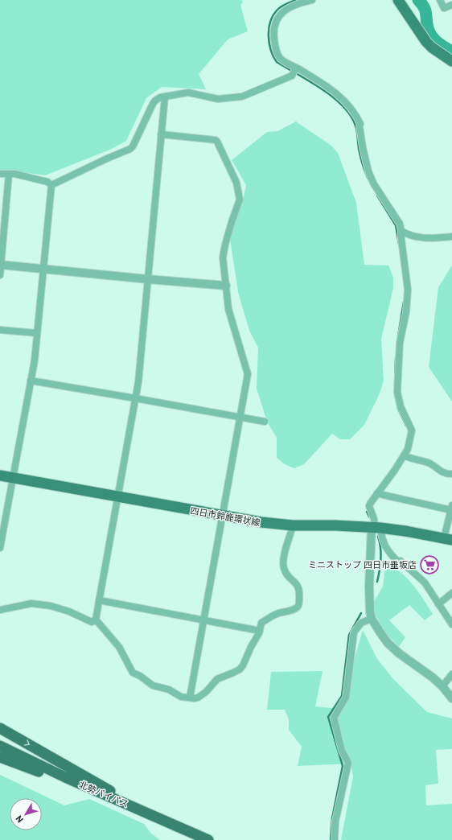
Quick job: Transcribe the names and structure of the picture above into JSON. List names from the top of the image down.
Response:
{
  "streets": {
    "highway": ["北勢バイパス"],
    "main road": ["四日市鈴鹿環状線"]
  },
  "places": {
    "supermarket": ["ミニストップ 四日市垂坂店"]
  },
  "north": "bottom left"
}
